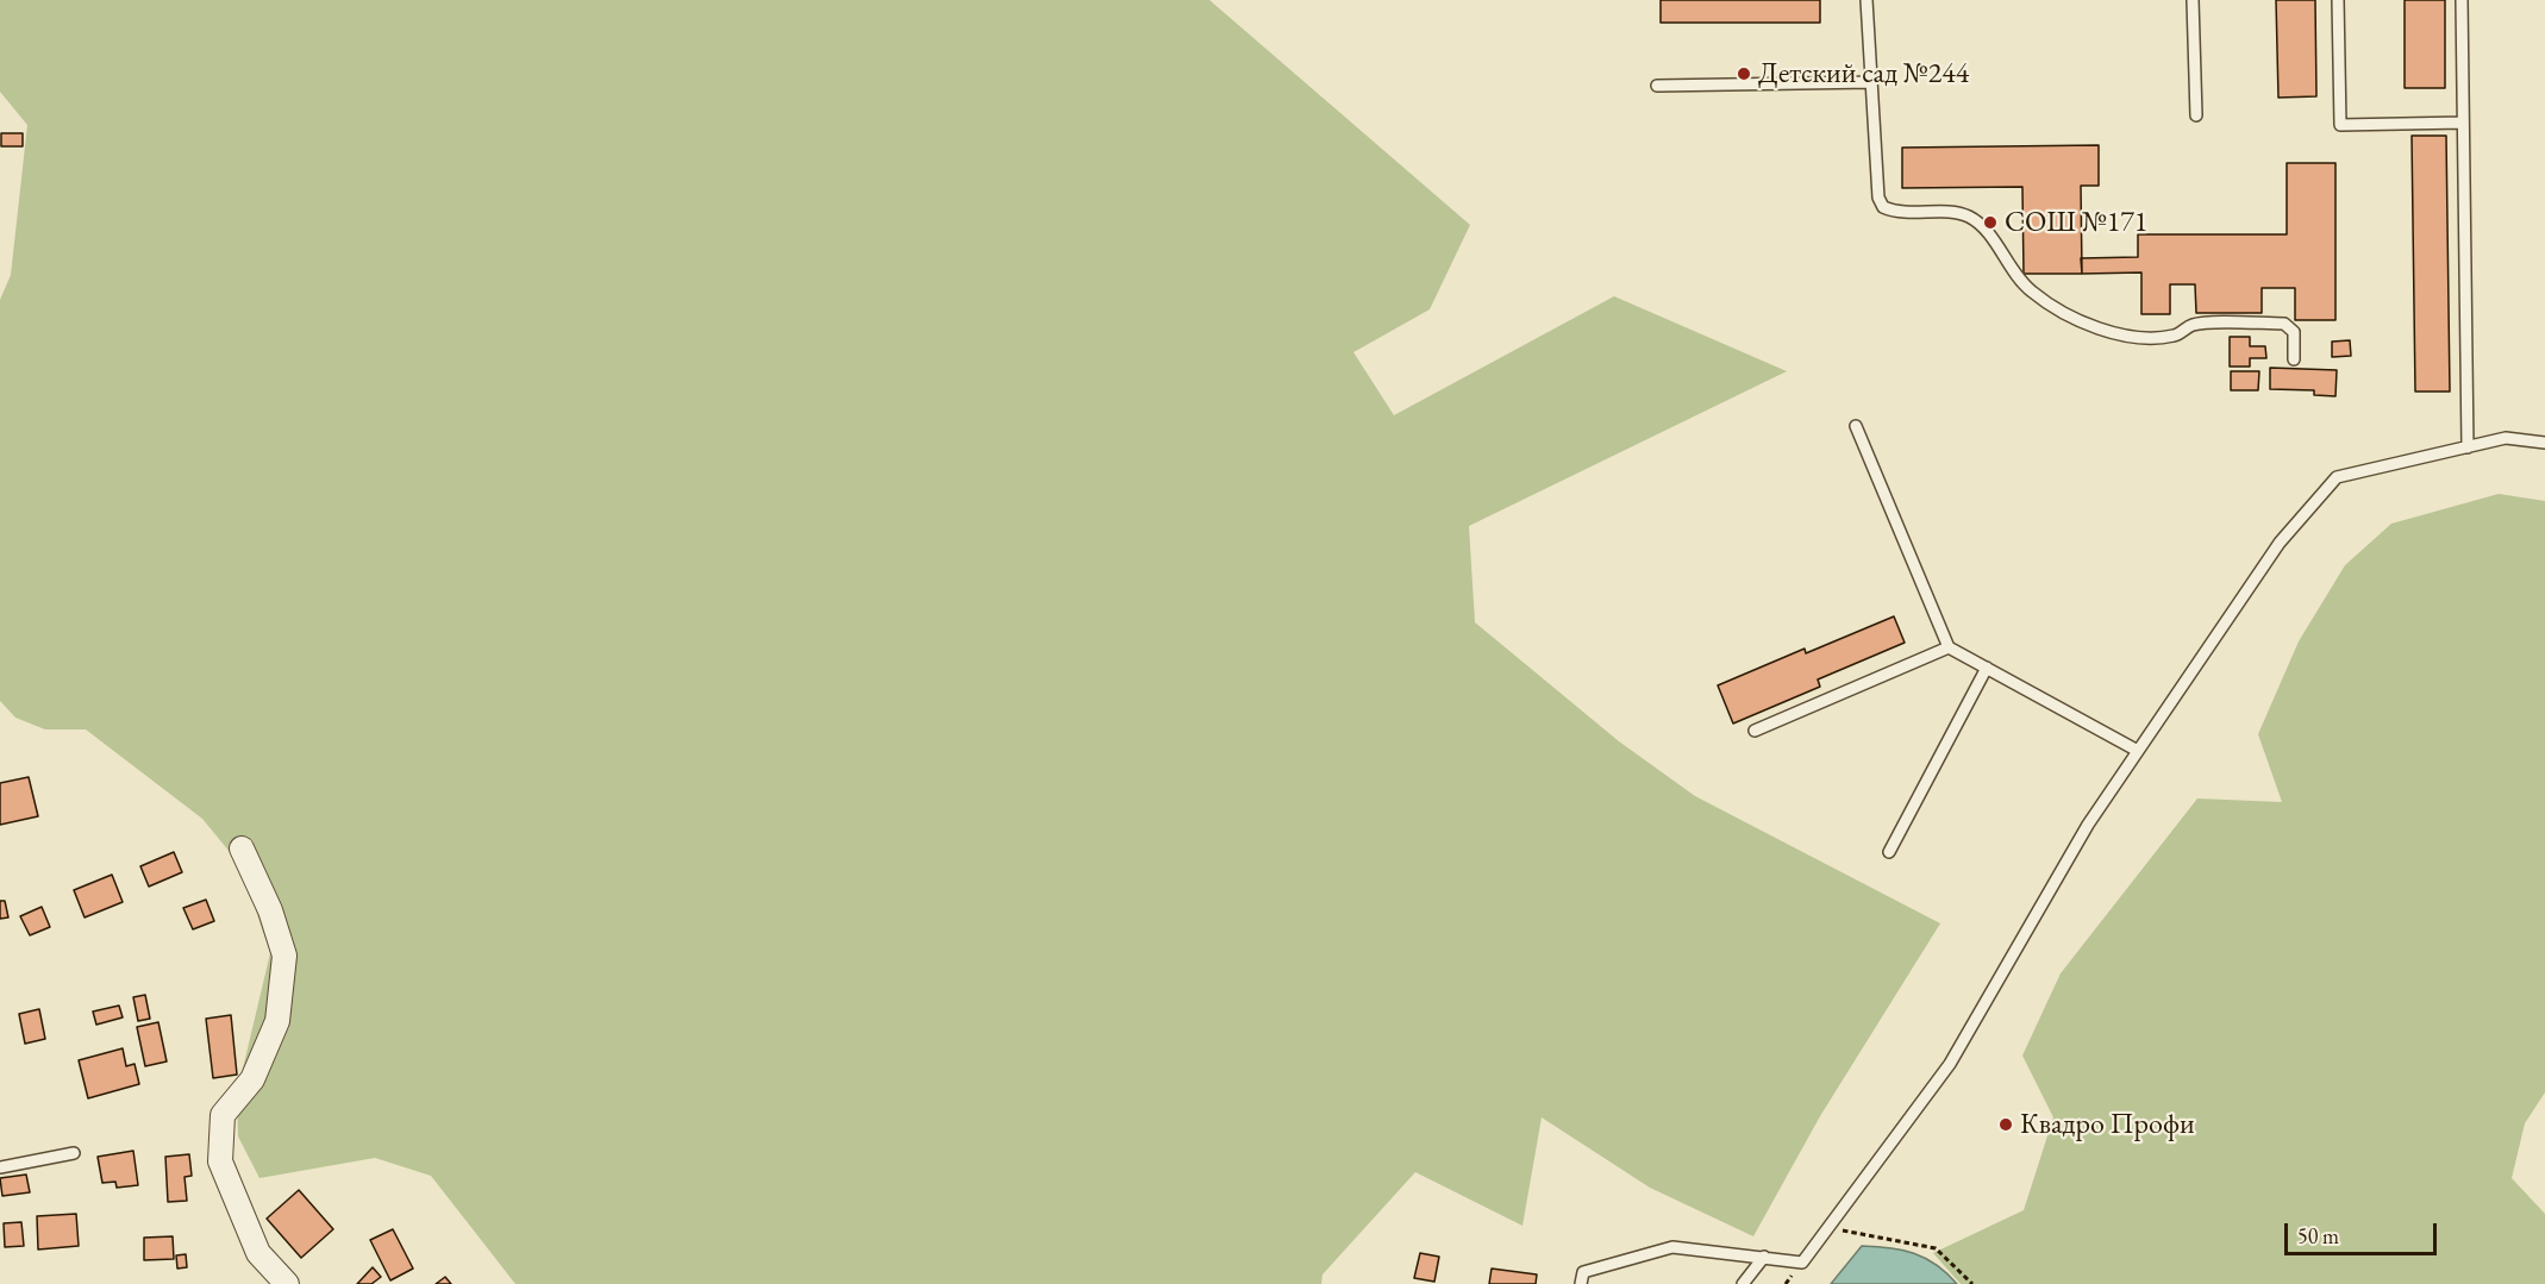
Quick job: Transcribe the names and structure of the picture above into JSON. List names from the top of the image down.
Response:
{
  "places": ["Детский сад №244", "СОШ №171", "Квадро Профи"],
  "scale_bar": "50 m"
}
